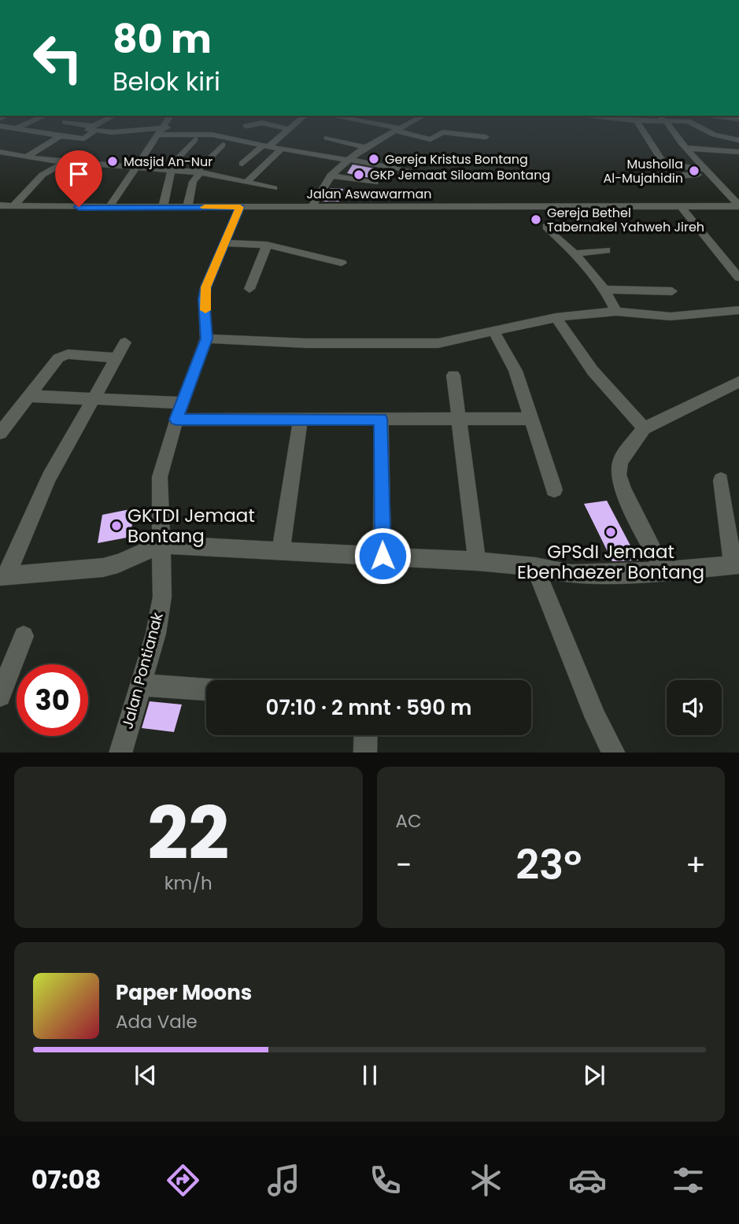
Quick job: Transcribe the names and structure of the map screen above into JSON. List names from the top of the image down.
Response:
{
  "streets": {
    "street": ["Jalan Aswawarman", "Jalan Pontianak"]
  },
  "crossings": [
    ["Jalan Aswawarman", "Jalan Pontianak"]
  ],
  "places": [
    "Gereja Kristus Bontang",
    "Masjid An-Nur",
    "Musholla Al-Mujahidin",
    "GKP Jemaat Siloam Bontang",
    "Gereja Bethel Tabernakel Yahweh Jireh",
    "GKTDI Jemaat Bontang",
    "GPSdI Jemaat Ebenhaezer Bontang"
  ],
  "page": {
    "turn": ["80 m", "Belok kiri"],
    "limit": "30",
    "trip": "07:10 · 2 mnt · 590 m",
    "tile": [
      ["22", "km/h"],
      "AC"
    ],
    "heat": ["−", "23°", "+"],
    "song": ["Paper Moons", "Ada Vale"],
    "tabs": "07:08"
  }
}
